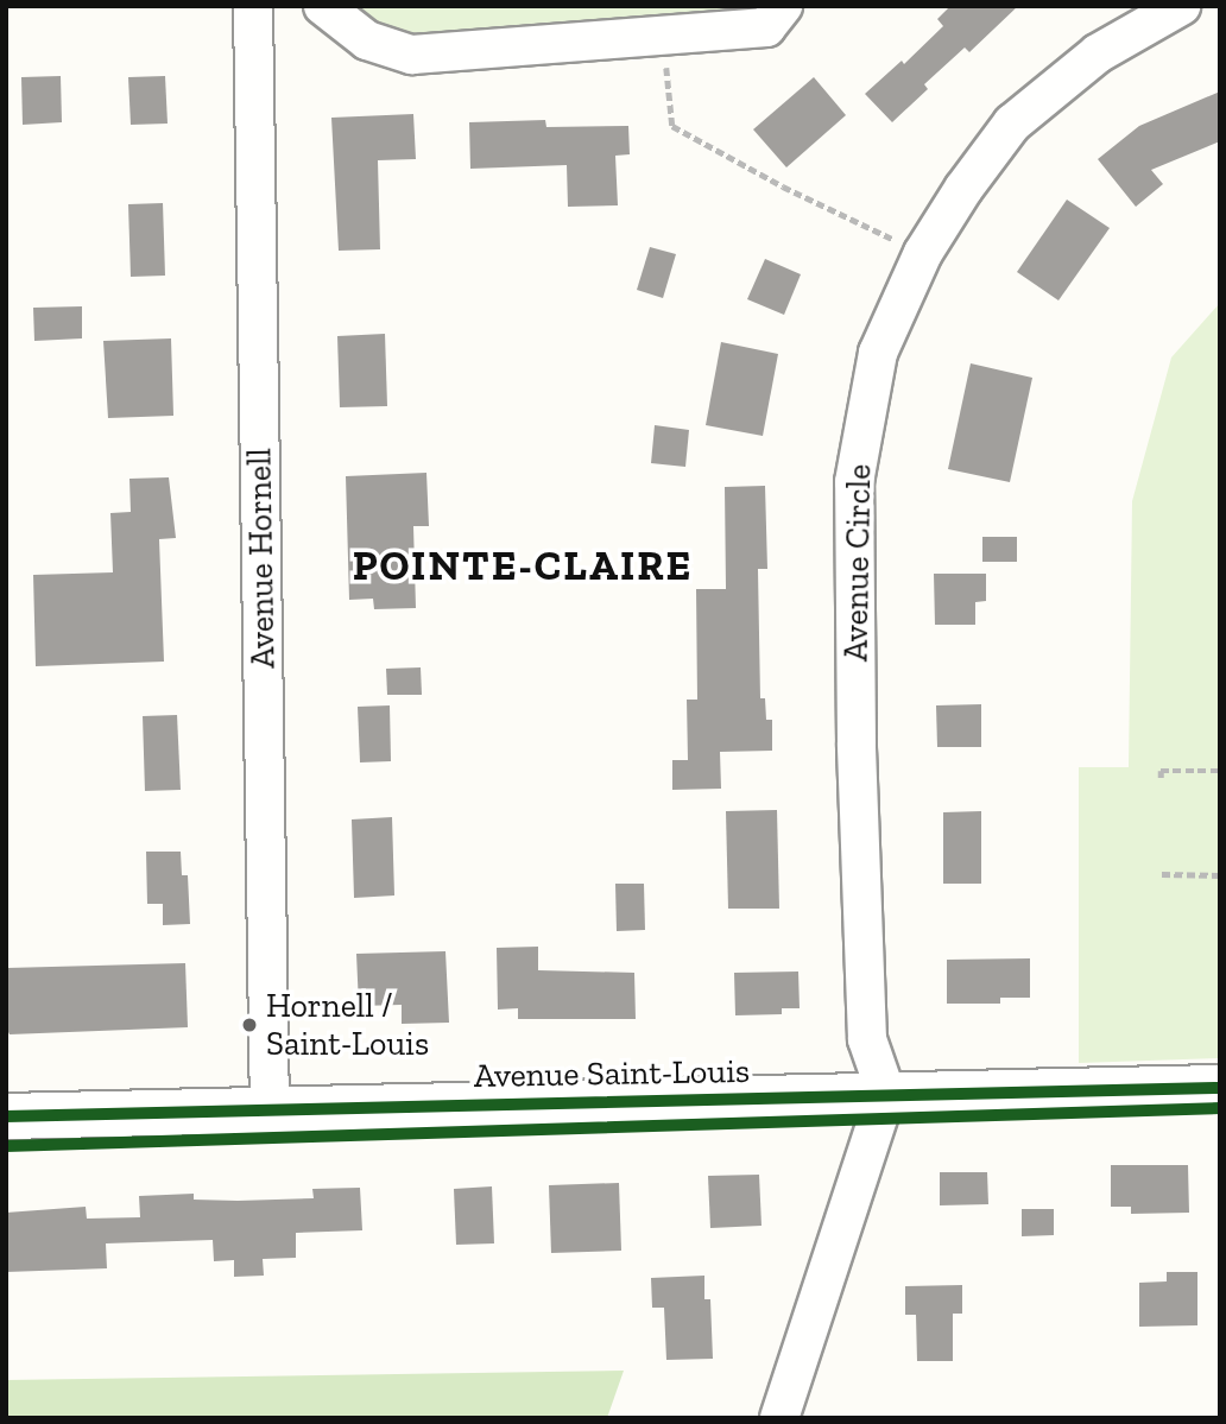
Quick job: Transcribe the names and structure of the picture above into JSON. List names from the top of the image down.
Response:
{
  "streets": {
    "street": ["Avenue Hornell", "Avenue Circle", "Avenue Saint-Louis"]
  },
  "crossings": [
    ["Avenue Hornell", "Avenue Saint-Louis"],
    ["Avenue Circle", "Avenue Saint-Louis"]
  ],
  "districts": ["POINTE-CLAIRE"],
  "places": ["Hornell / Saint-Louis"]
}
